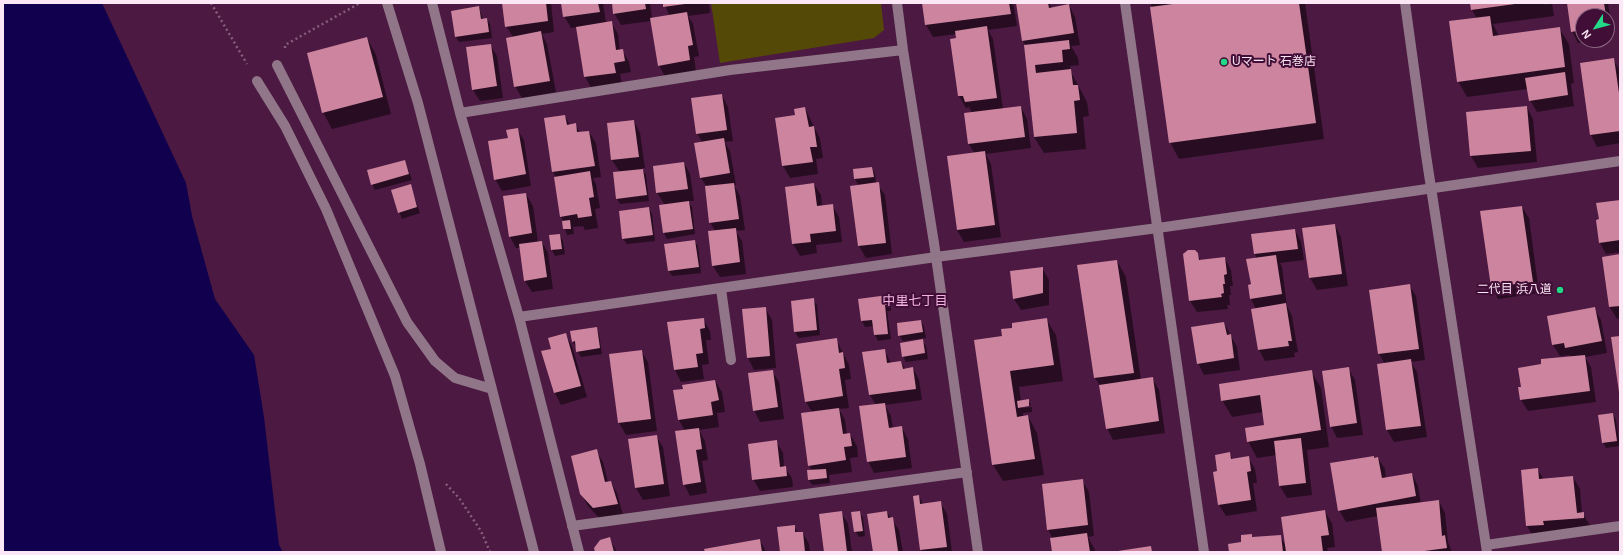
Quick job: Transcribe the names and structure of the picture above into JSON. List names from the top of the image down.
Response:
{
  "districts": ["中里七丁目"],
  "places": ["Uマート 石巻店", "二代目 浜八道"],
  "north": "bottom left"
}
